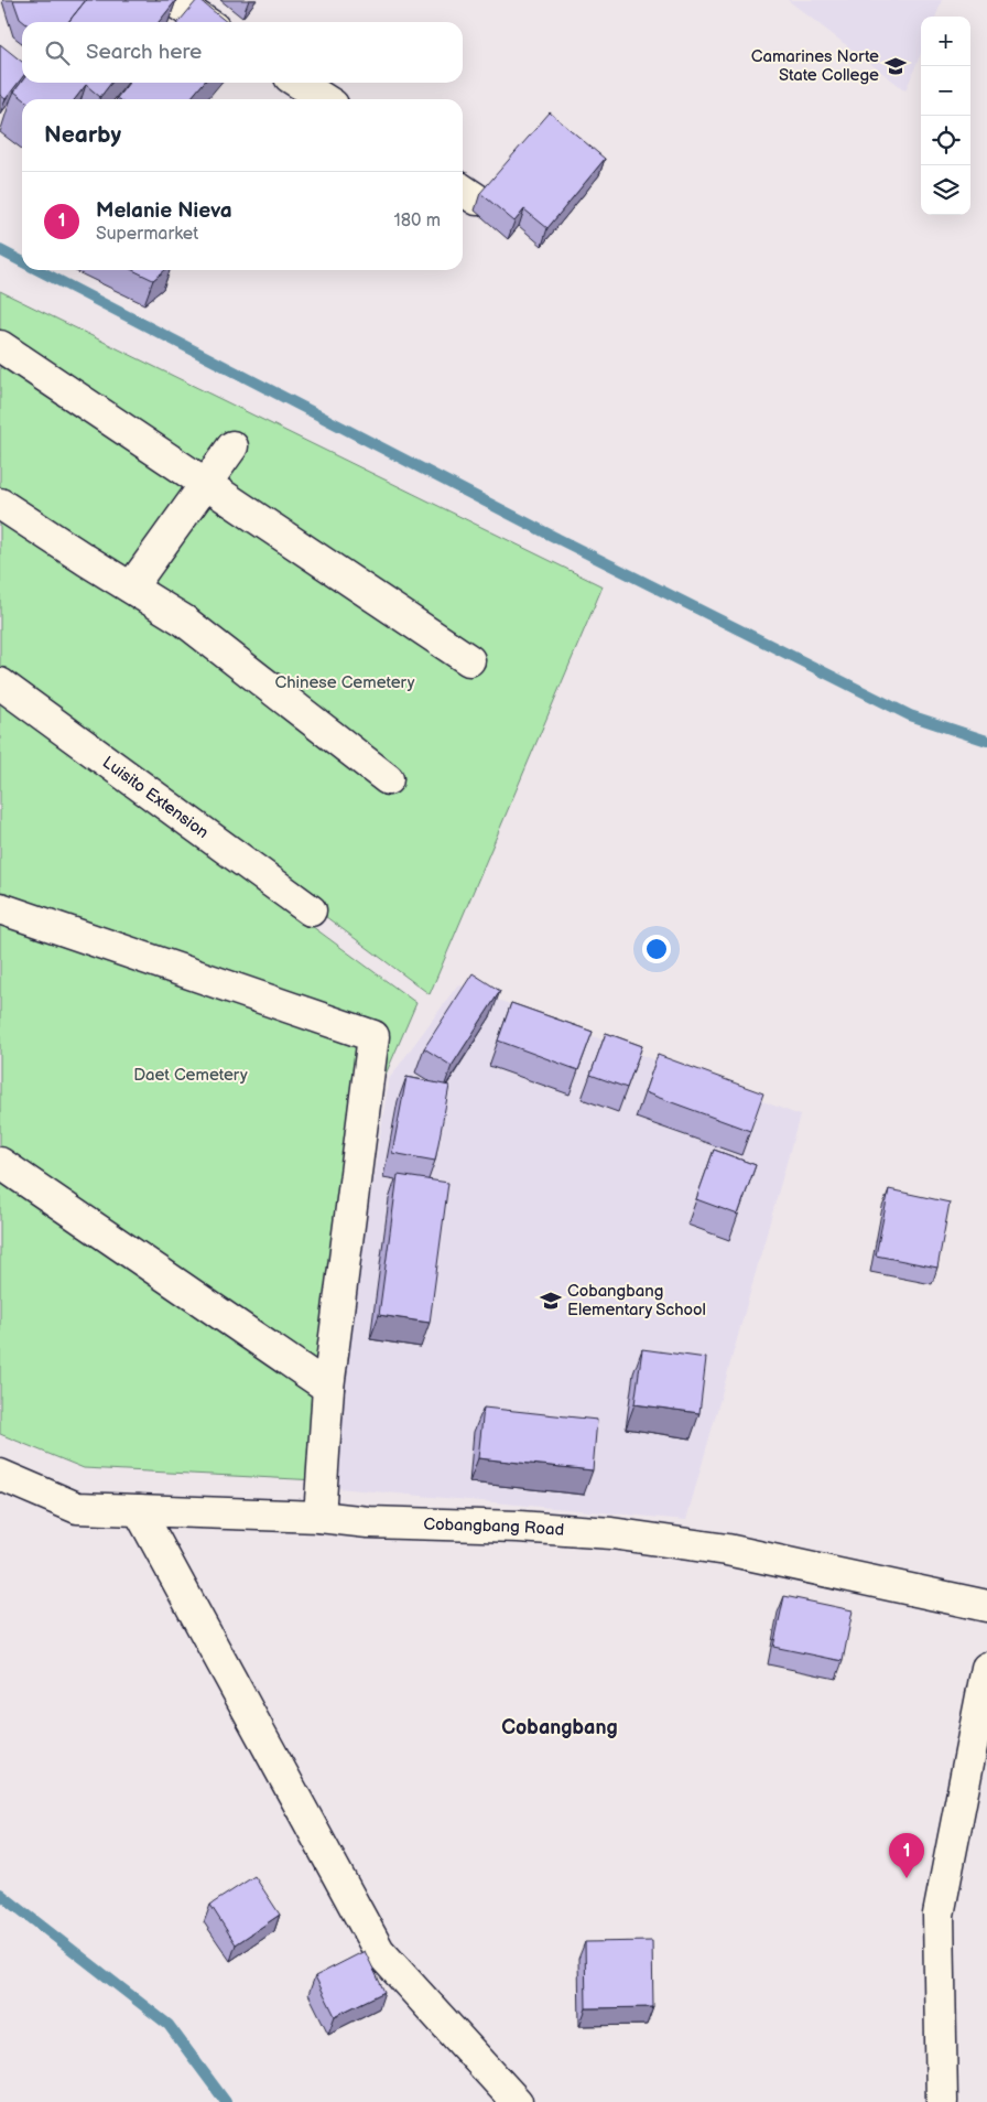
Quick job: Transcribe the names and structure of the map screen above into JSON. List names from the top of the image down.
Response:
{
  "streets": {
    "street": ["Luisito Extension", "Cobangbang Road"]
  },
  "districts": ["Cobangbang"],
  "parks": ["Chinese Cemetery", "Daet Cemetery"],
  "places": {
    "school or university": ["Camarines Norte State College", "Cobangbang Elementary School"]
  },
  "page": {
    "map_buttons": ["+", "−"],
    "search": "Search here",
    "heading": "Nearby",
    "list": [
      {
        "mark": "1",
        "name": "Melanie Nieva",
        "note": "Supermarket",
        "value": "180 m"
      }
    ],
    "pins": "1"
  }
}
